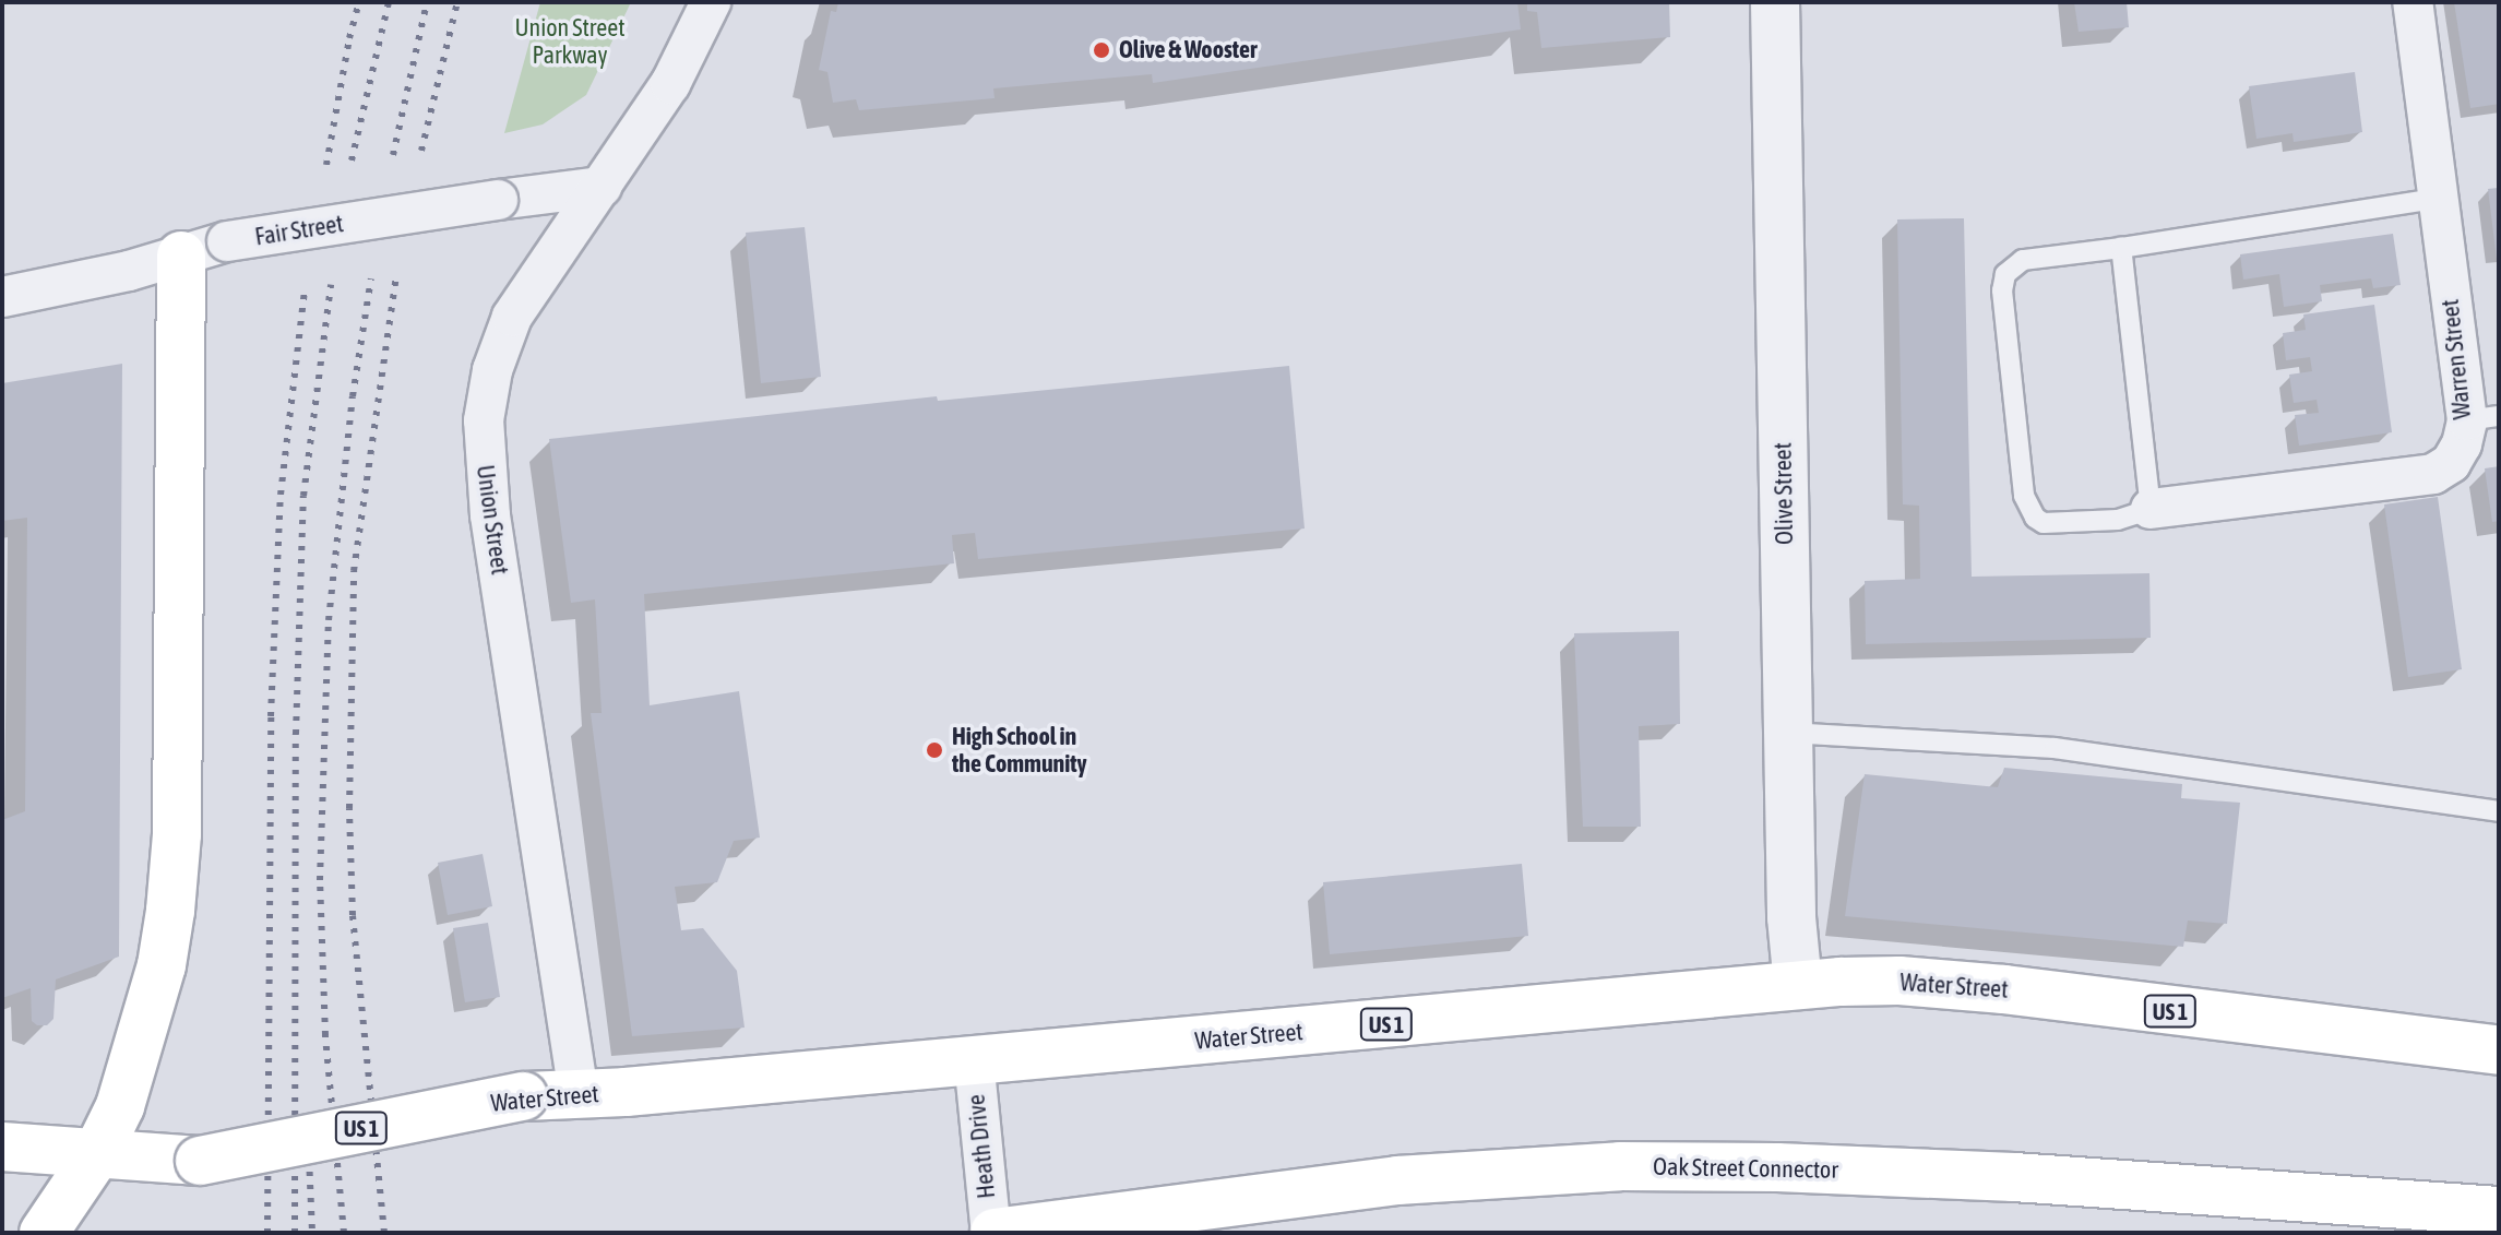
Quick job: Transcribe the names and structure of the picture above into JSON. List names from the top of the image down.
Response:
{
  "streets": {
    "main road": ["Water Street", "US 1", "Oak Street Connector"],
    "street": [
      "Fair Street",
      "Warren Street",
      "Olive Street",
      "Union Street",
      "Heath Drive"
    ]
  },
  "crossings": [
    ["Fair Street", "Union Street"],
    ["Olive Street", "Water Street"],
    ["Union Street", "Water Street"],
    ["Water Street", "Heath Drive"],
    ["Heath Drive", "Oak Street Connector"]
  ],
  "parks": ["Union Street Parkway"],
  "places": ["Olive & Wooster", "High School in the Community"]
}
